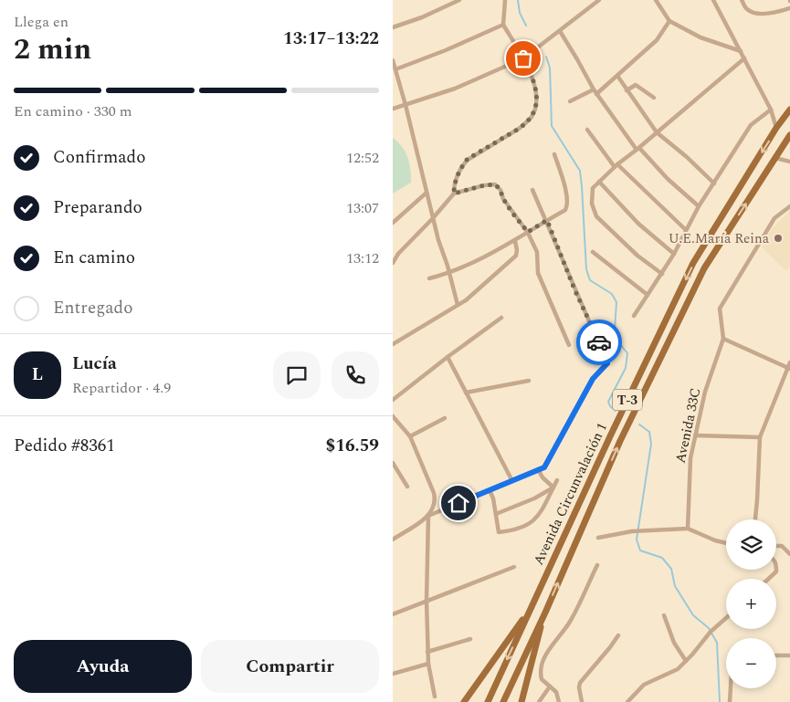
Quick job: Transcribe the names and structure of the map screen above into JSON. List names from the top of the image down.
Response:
{
  "streets": {
    "main road": ["T-3", "Avenida Circunvalación 1"],
    "street": ["Avenida 33C"]
  },
  "places": ["U.E.María Reina"],
  "page": {
    "heading": ["2 min", "Llega en", "13:17–13:22"],
    "panel": [
      "Lucía",
      "Repartidor · 4.9",
      "Pedido #8361",
      "$16.59"
    ],
    "bar": "En camino · 330 m",
    "list": [
      ["Confirmado", "12:52"],
      ["Preparando", "13:07"],
      ["En camino", "13:12"],
      "Entregado"
    ],
    "round": "L",
    "map_buttons": ["+", "−"],
    "buttons": ["Ayuda", "Compartir"]
  }
}
